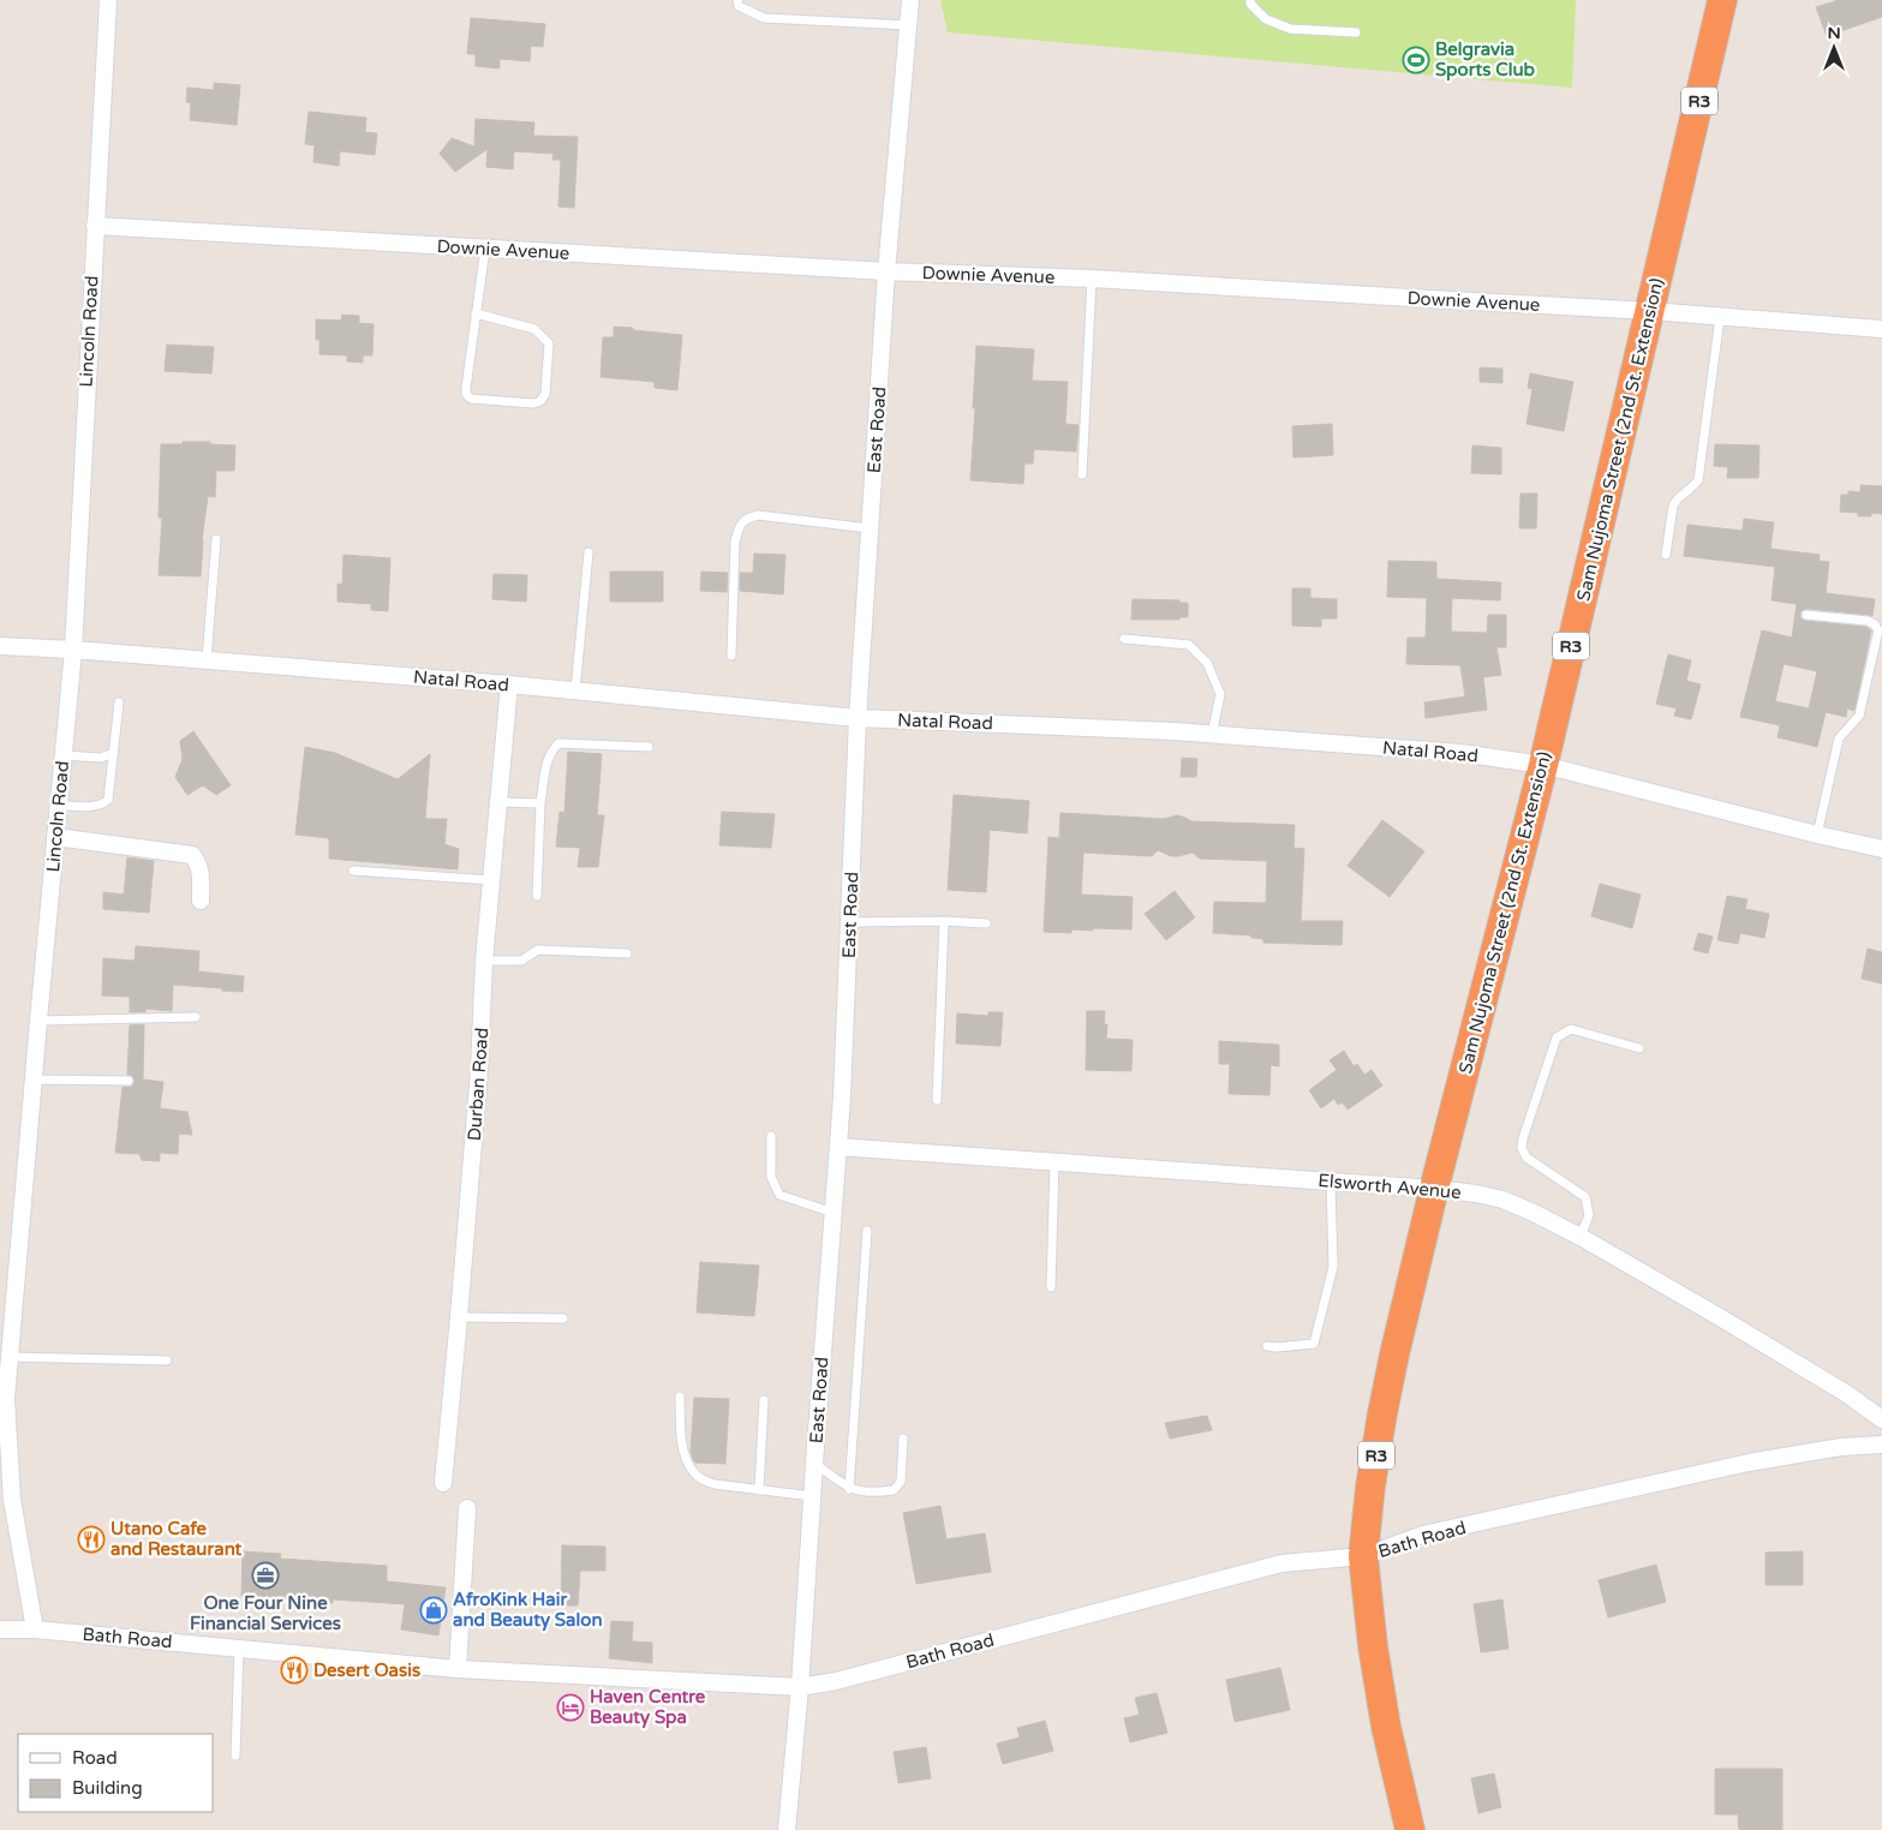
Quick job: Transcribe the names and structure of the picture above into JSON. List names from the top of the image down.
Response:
{
  "streets": {
    "highway": ["R3", "Sam Nujoma Street (2nd St. Extension)"],
    "street": [
      "Downie Avenue",
      "Lincoln Road",
      "East Road",
      "Natal Road",
      "Durban Road",
      "Elsworth Avenue",
      "Bath Road"
    ]
  },
  "crossings": [
    ["Downie Avenue", "Lincoln Road"],
    ["Downie Avenue", "East Road"],
    ["Downie Avenue", "Sam Nujoma Street (2nd St. Extension)"],
    ["Lincoln Road", "Natal Road"],
    ["Lincoln Road", "Bath Road"],
    ["East Road", "Natal Road"],
    ["East Road", "Elsworth Avenue"],
    ["East Road", "Bath Road"],
    ["Sam Nujoma Street (2nd St. Extension)", "Natal Road"],
    ["Sam Nujoma Street (2nd St. Extension)", "Elsworth Avenue"],
    ["Sam Nujoma Street (2nd St. Extension)", "Bath Road"],
    ["Natal Road", "Durban Road"]
  ],
  "places": {
    "sports": ["Belgravia Sports Club"],
    "restaurant": ["Utano Cafe and Restaurant", "Desert Oasis"],
    "office": ["One Four Nine Financial Services"],
    "shop": ["AfroKink Hair and Beauty Salon"],
    "hotel": ["Haven Centre Beauty Spa"]
  },
  "legend": ["Road", "Building"],
  "north": "top"
}
